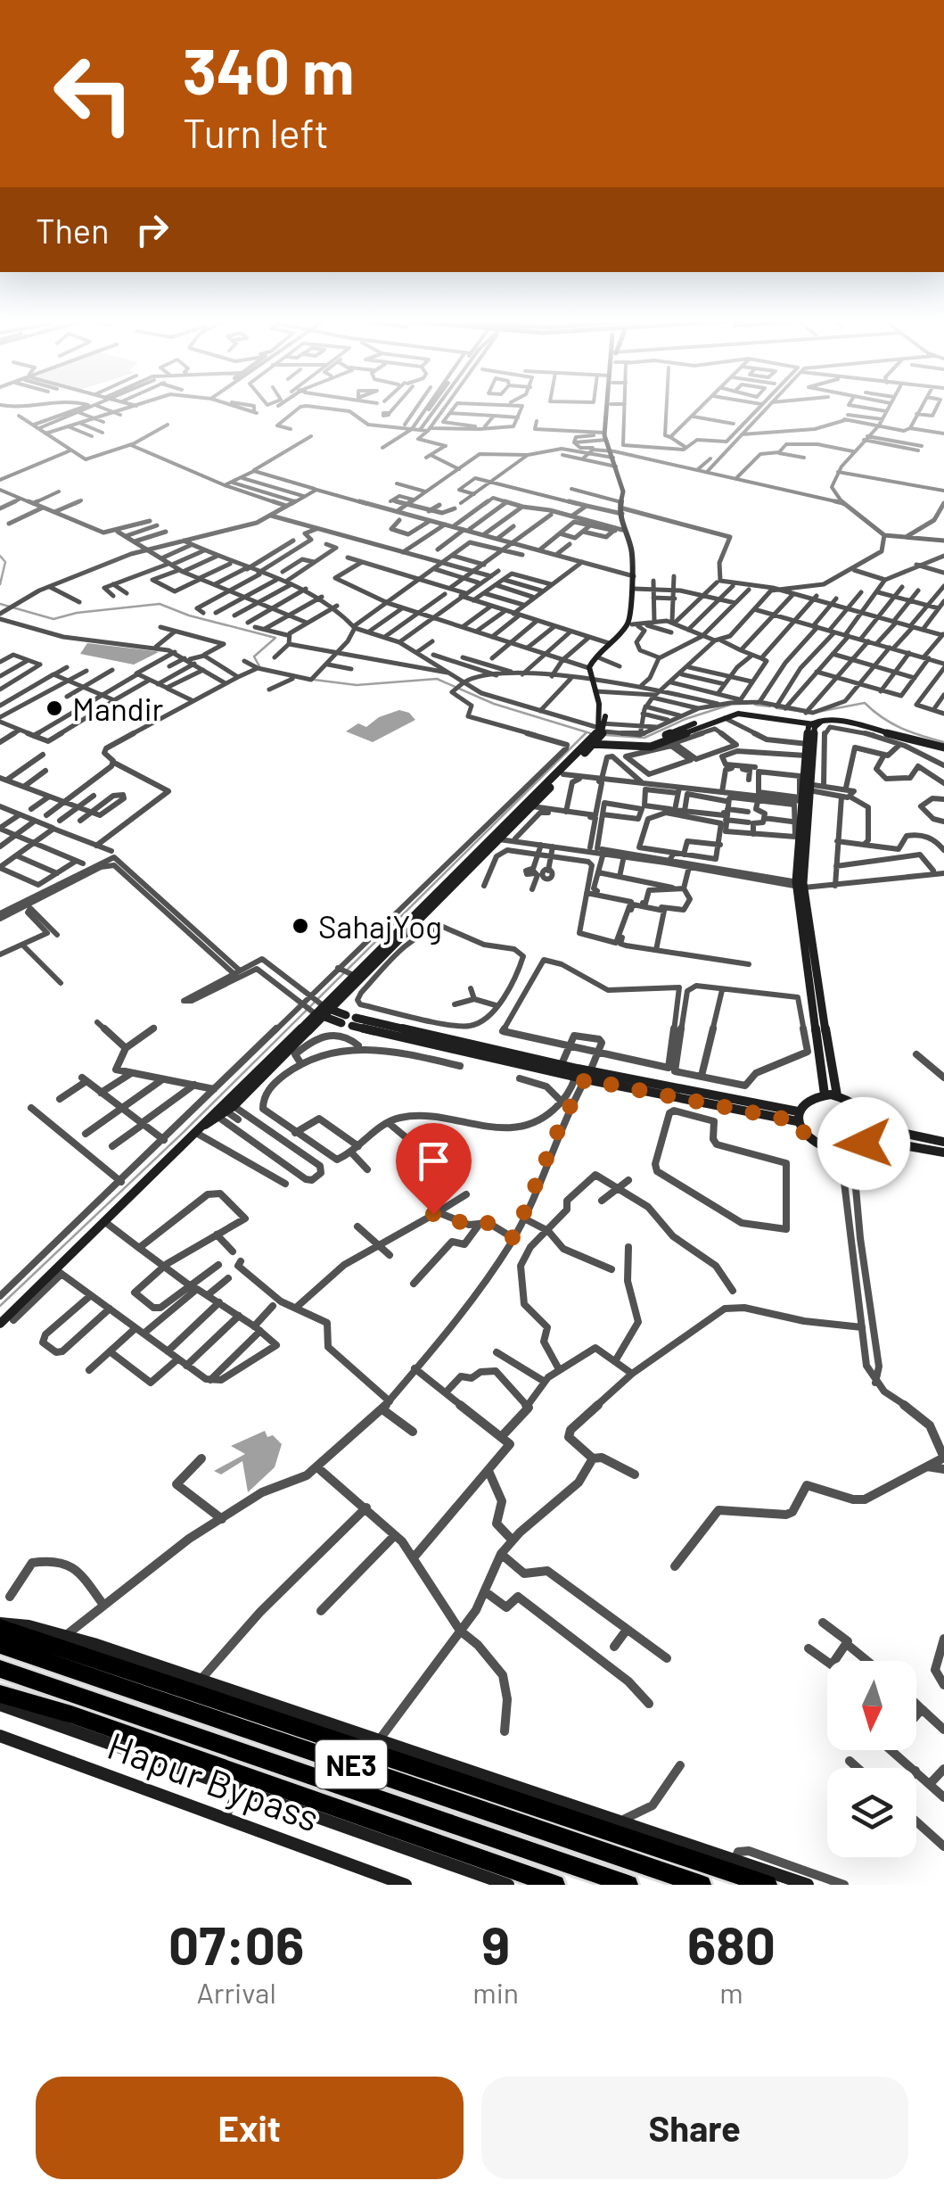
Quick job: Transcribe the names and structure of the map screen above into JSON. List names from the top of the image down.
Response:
{
  "streets": {
    "highway": ["NE3"],
    "street": ["Hapur Bypass"]
  },
  "places": ["Mandir", "SahajYog"],
  "north": "bottom",
  "page": {
    "turn": ["340 m", "Turn left"],
    "then": "Then",
    "eta": [
      "07:06",
      "Arrival",
      "9",
      "min",
      "680",
      "m"
    ],
    "buttons": ["Exit", "Share"]
  }
}
